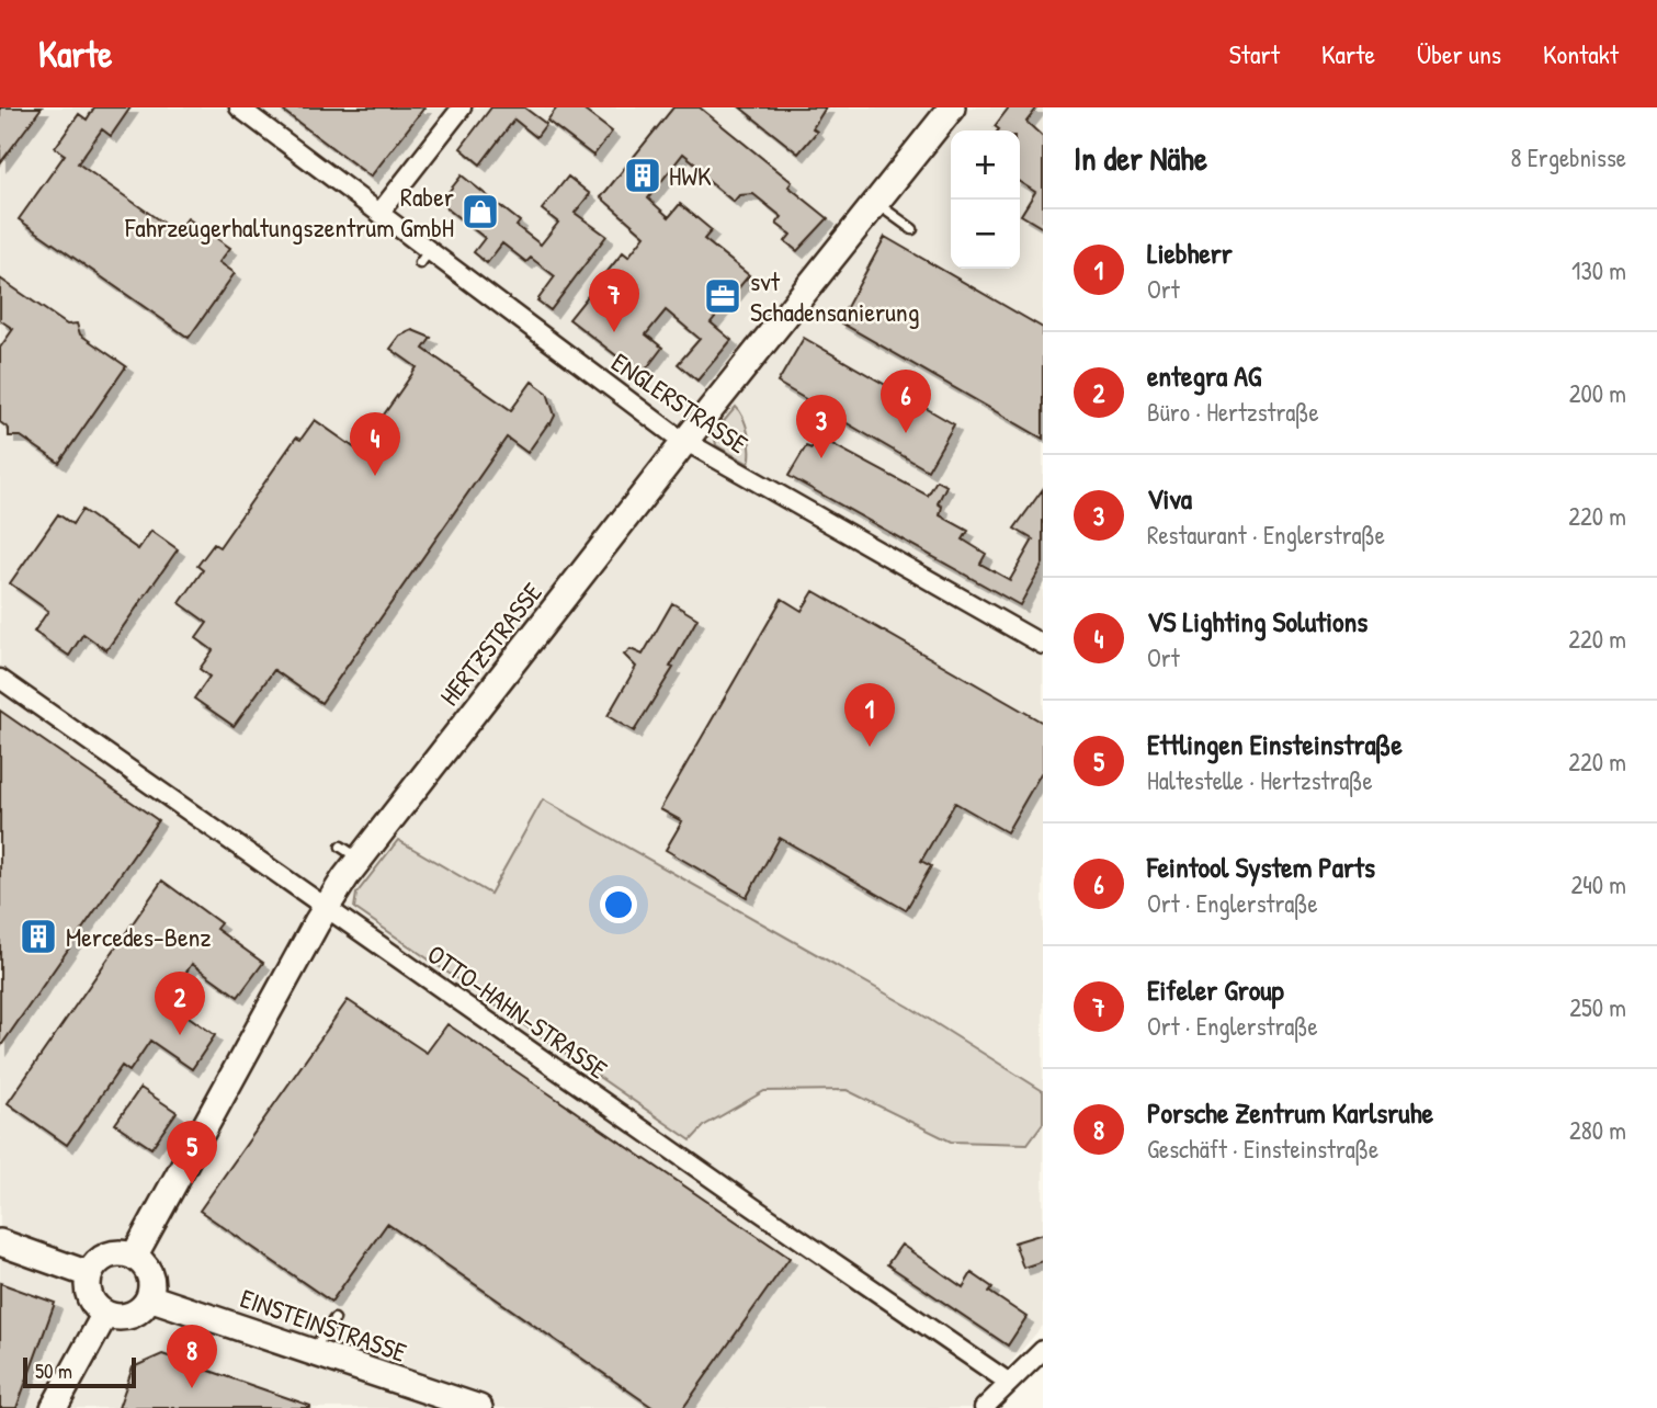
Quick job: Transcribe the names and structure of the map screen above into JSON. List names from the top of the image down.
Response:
{
  "streets": {
    "street": [
      "ENGLERSTRASSE",
      "HERTZSTRASSE",
      "OTTO-HAHN-STRASSE",
      "EINSTEINSTRASSE"
    ]
  },
  "crossings": [
    ["ENGLERSTRASSE", "HERTZSTRASSE"],
    ["HERTZSTRASSE", "OTTO-HAHN-STRASSE"],
    ["HERTZSTRASSE", "EINSTEINSTRASSE"]
  ],
  "places": {
    "building": ["HWK", "Mercedes-Benz"],
    "shop": ["Raber Fahrzeugerhaltungszentrum GmbH"],
    "office": ["svt Schadensanierung"]
  },
  "scale_bar": "50 m",
  "page": {
    "header": "Karte",
    "nav": [
      "Start",
      "Karte",
      "Über uns",
      "Kontakt"
    ],
    "heading": ["In der Nähe", "8 Ergebnisse"],
    "map_buttons": ["+", "−"],
    "list": [
      {
        "mark": "1",
        "name": "Liebherr",
        "note": "Ort",
        "value": "130 m"
      },
      {
        "mark": "2",
        "name": "entegra AG",
        "note": "Büro · Hertzstraße",
        "value": "200 m"
      },
      {
        "mark": "3",
        "name": "Viva",
        "note": "Restaurant · Englerstraße",
        "value": "220 m"
      },
      {
        "mark": "4",
        "name": "VS Lighting Solutions",
        "note": "Ort",
        "value": "220 m"
      },
      {
        "mark": "5",
        "name": "Ettlingen Einsteinstraße",
        "note": "Haltestelle · Hertzstraße",
        "value": "220 m"
      },
      {
        "mark": "6",
        "name": "Feintool System Parts",
        "note": "Ort · Englerstraße",
        "value": "240 m"
      },
      {
        "mark": "7",
        "name": "Eifeler Group",
        "note": "Ort · Englerstraße",
        "value": "250 m"
      },
      {
        "mark": "8",
        "name": "Porsche Zentrum Karlsruhe",
        "note": "Geschäft · Einsteinstraße",
        "value": "280 m"
      }
    ],
    "pins": [
      "7",
      "6",
      "3",
      "4",
      "1",
      "2",
      "5",
      "8"
    ],
    "scale": "50 m"
  }
}
